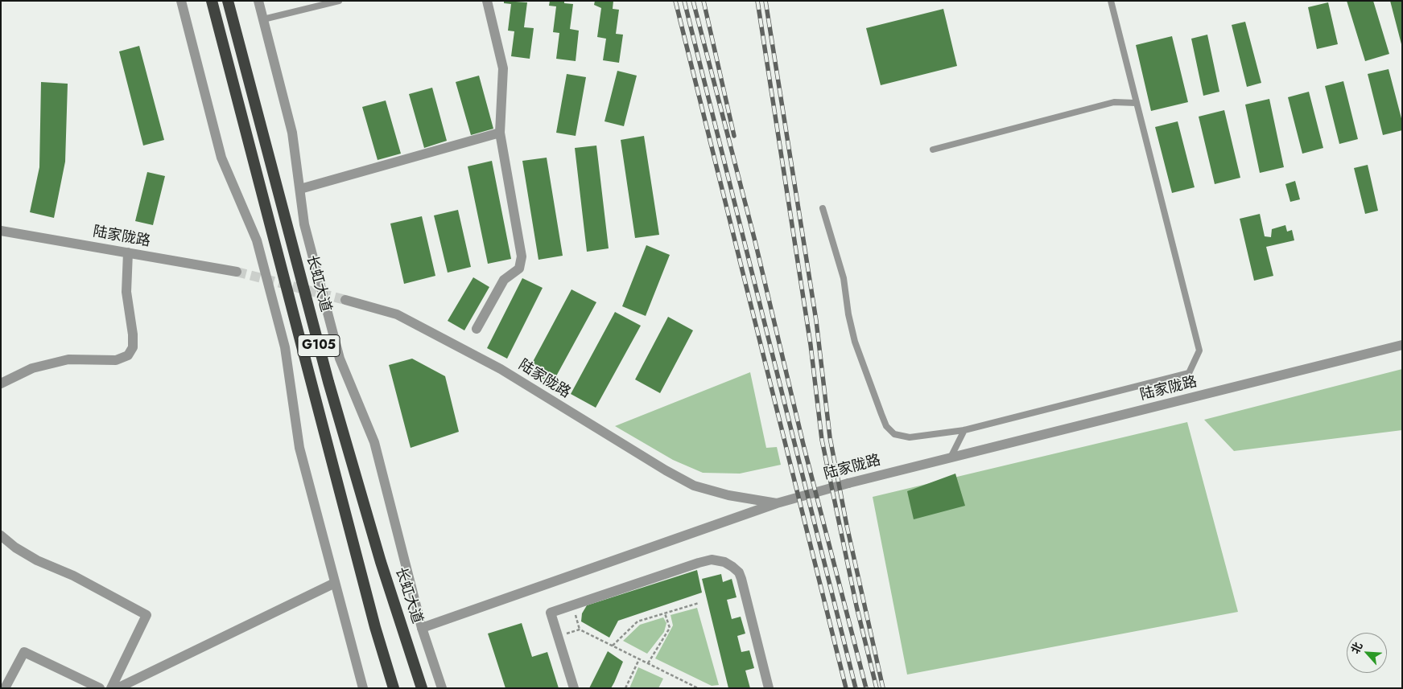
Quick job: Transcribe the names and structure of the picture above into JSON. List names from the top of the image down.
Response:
{
  "streets": {
    "highway": ["长虹大道", "G105"],
    "street": ["陆家陇路"]
  },
  "north": "top left"
}
